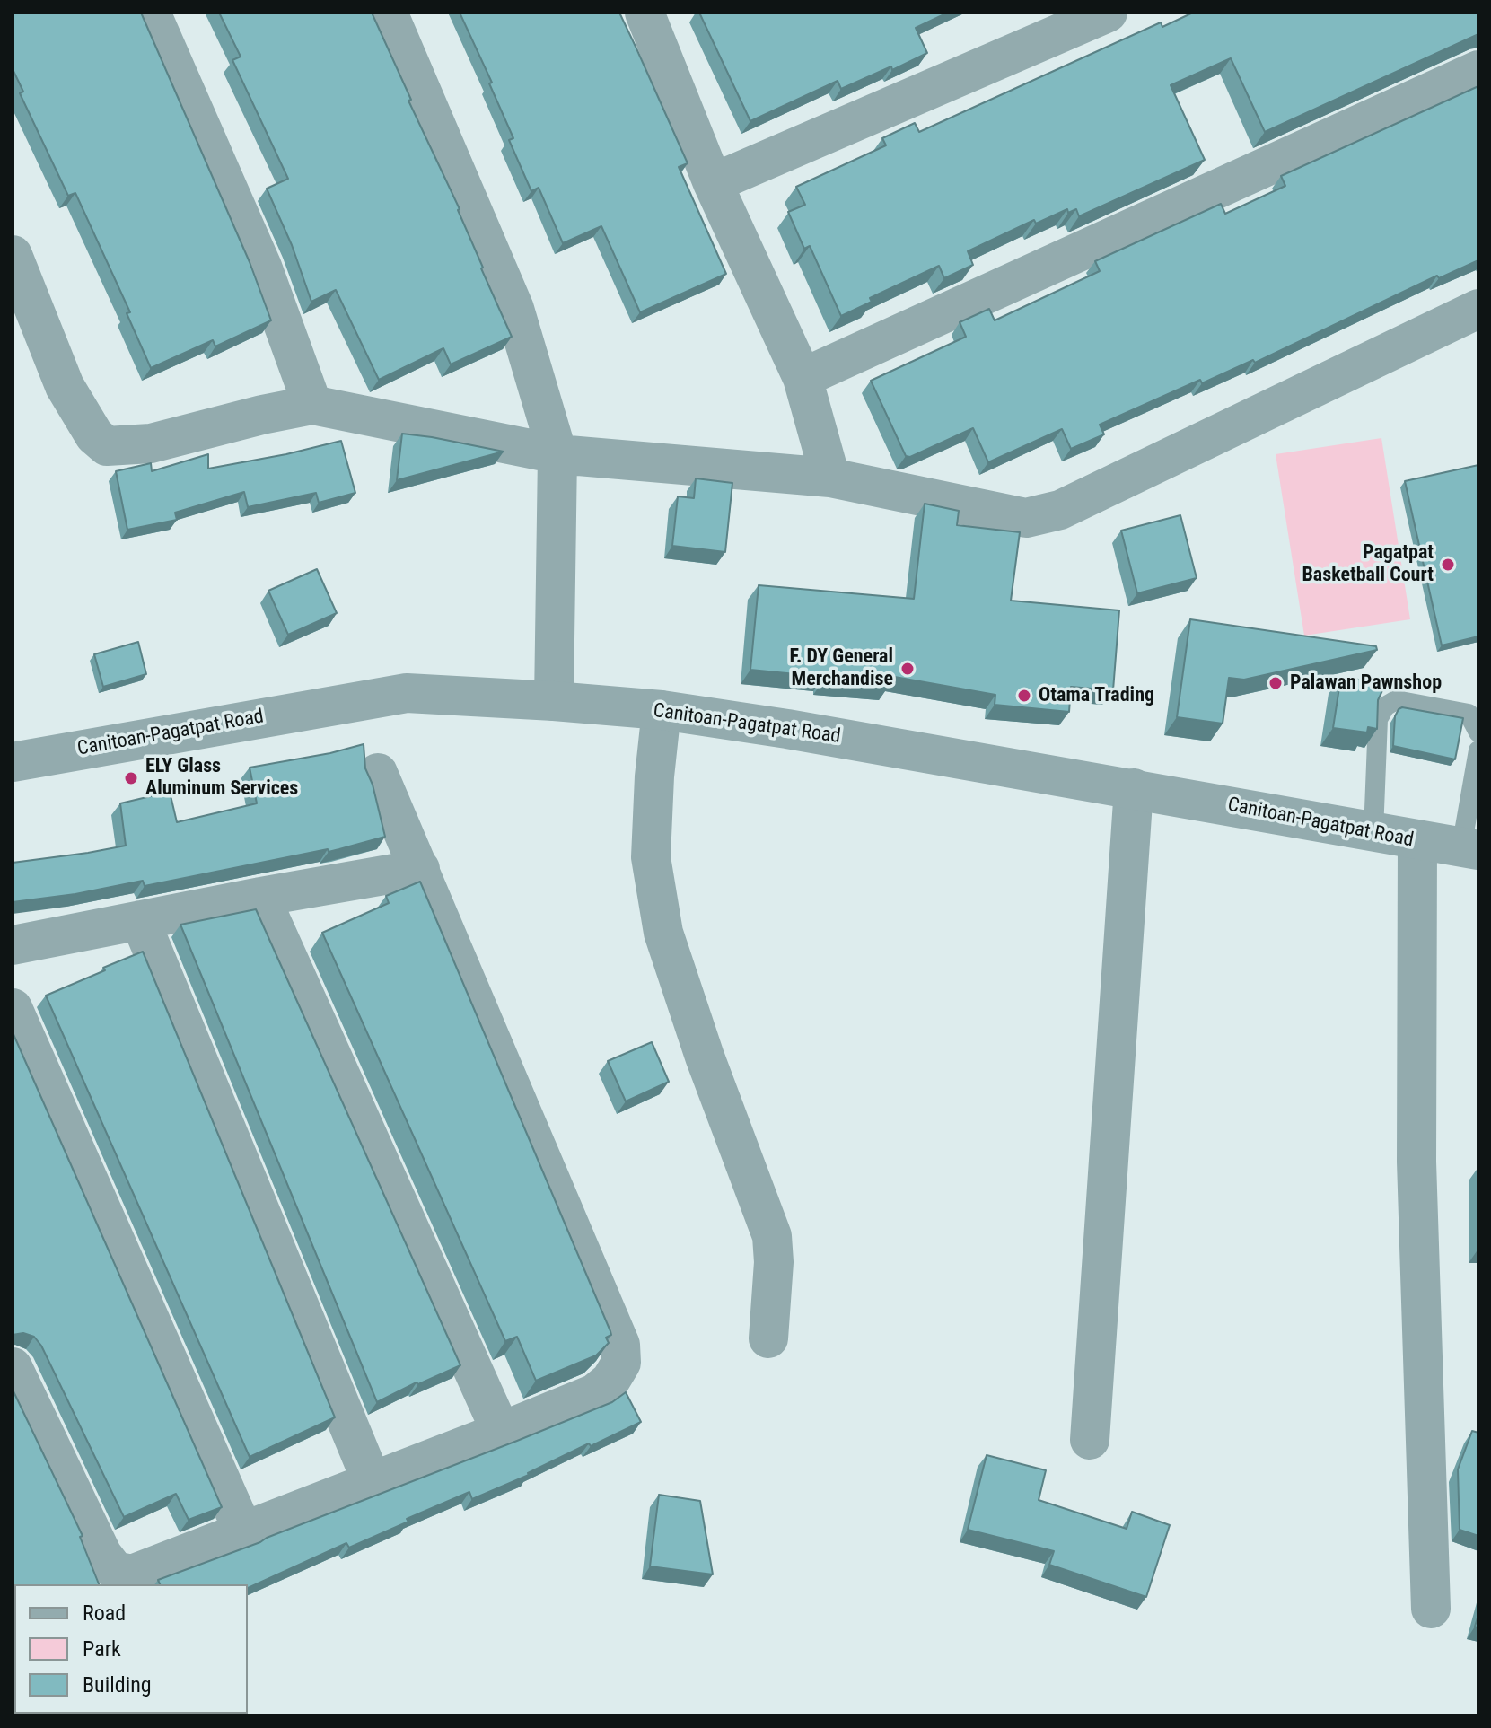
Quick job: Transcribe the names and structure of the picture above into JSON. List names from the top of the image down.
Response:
{
  "streets": {
    "street": ["Canitoan-Pagatpat Road"]
  },
  "places": [
    "Pagatpat Basketball Court",
    "F. DY General Merchandise",
    "Palawan Pawnshop",
    "Otama Trading",
    "ELY Glass Aluminum Services"
  ],
  "legend": ["Road", "Park", "Building"]
}
